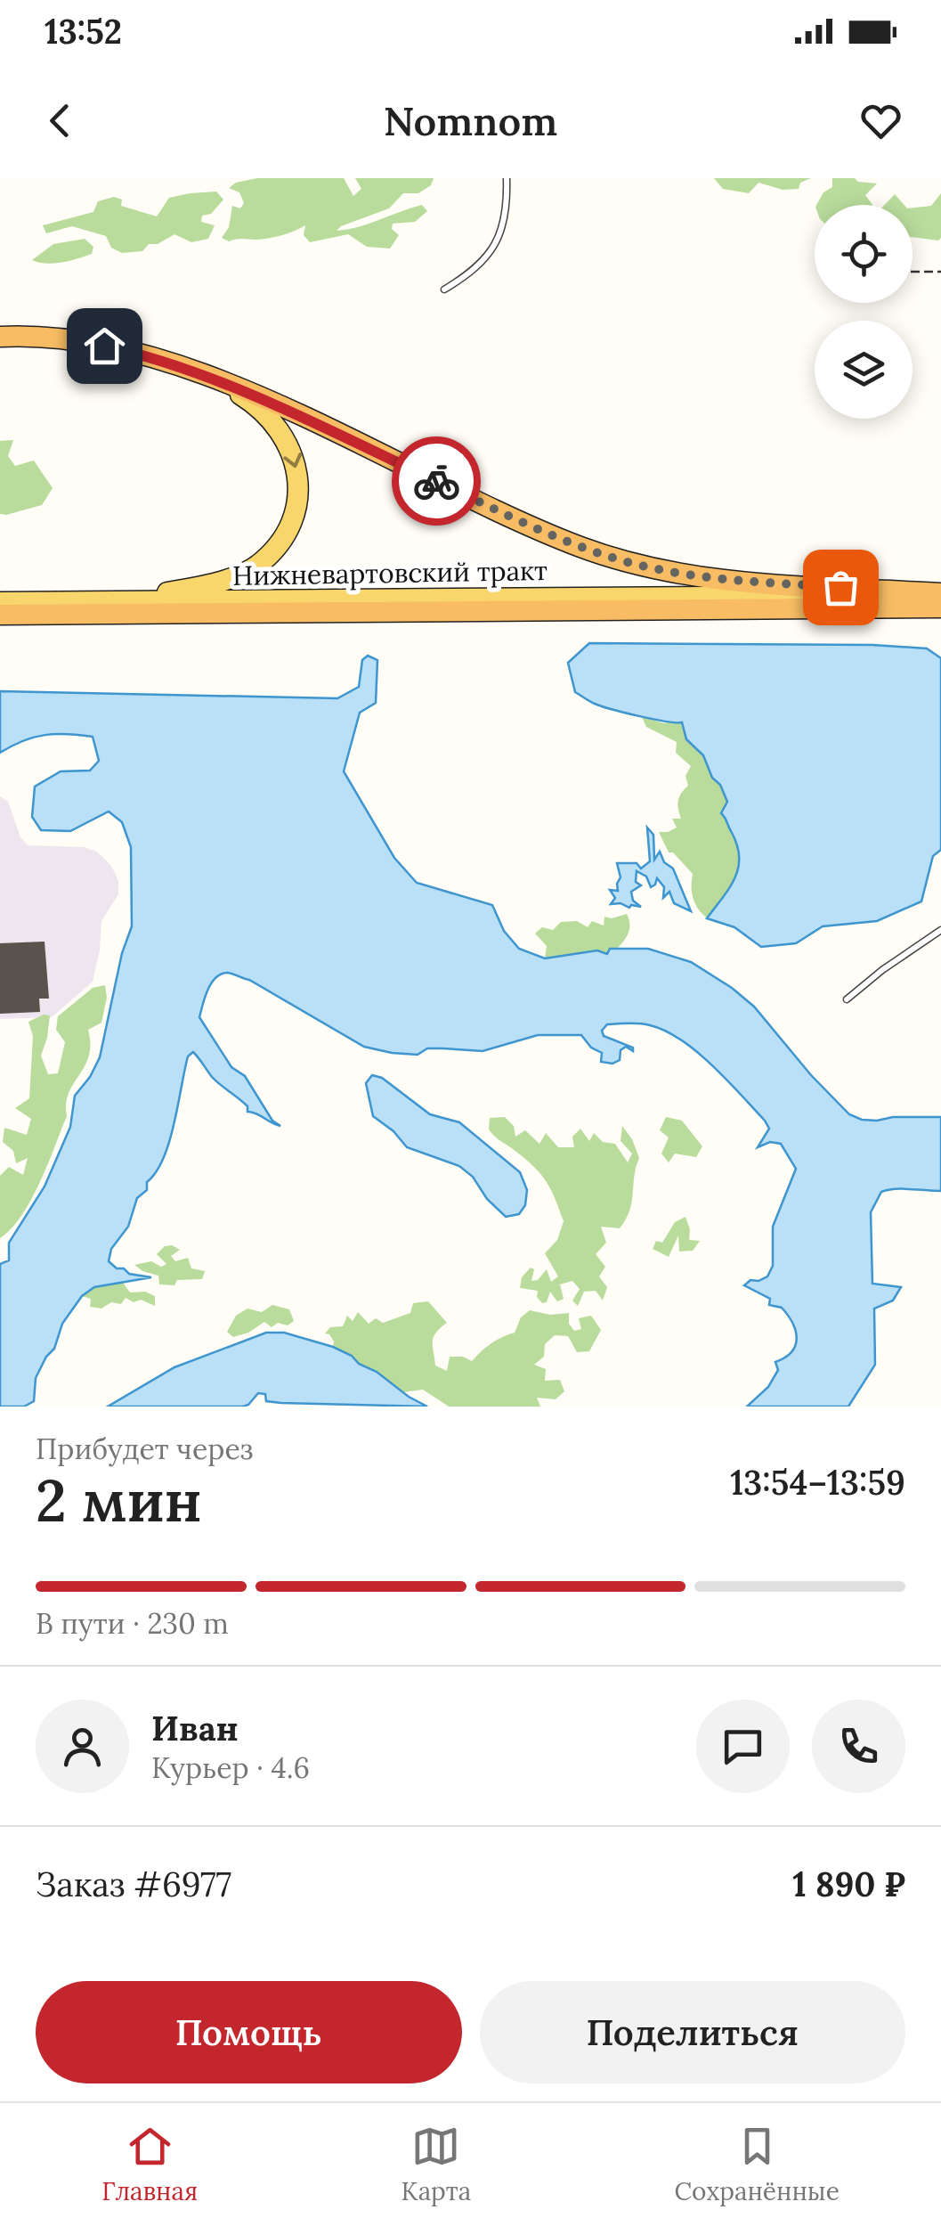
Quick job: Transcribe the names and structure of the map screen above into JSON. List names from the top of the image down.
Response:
{
  "streets": {
    "highway": ["Нижневартовский тракт"]
  },
  "page": {
    "status": "13:52",
    "header": "Nomnom",
    "heading": ["2 мин", "Прибудет через", "13:54–13:59"],
    "panel": [
      "Иван",
      "Курьер · 4.6",
      "Заказ #6977",
      "1 890 ₽"
    ],
    "bar": "В пути · 230 m",
    "buttons": ["Помощь", "Поделиться"],
    "tabs": ["Главная", "Карта", "Сохранённые"]
  }
}
